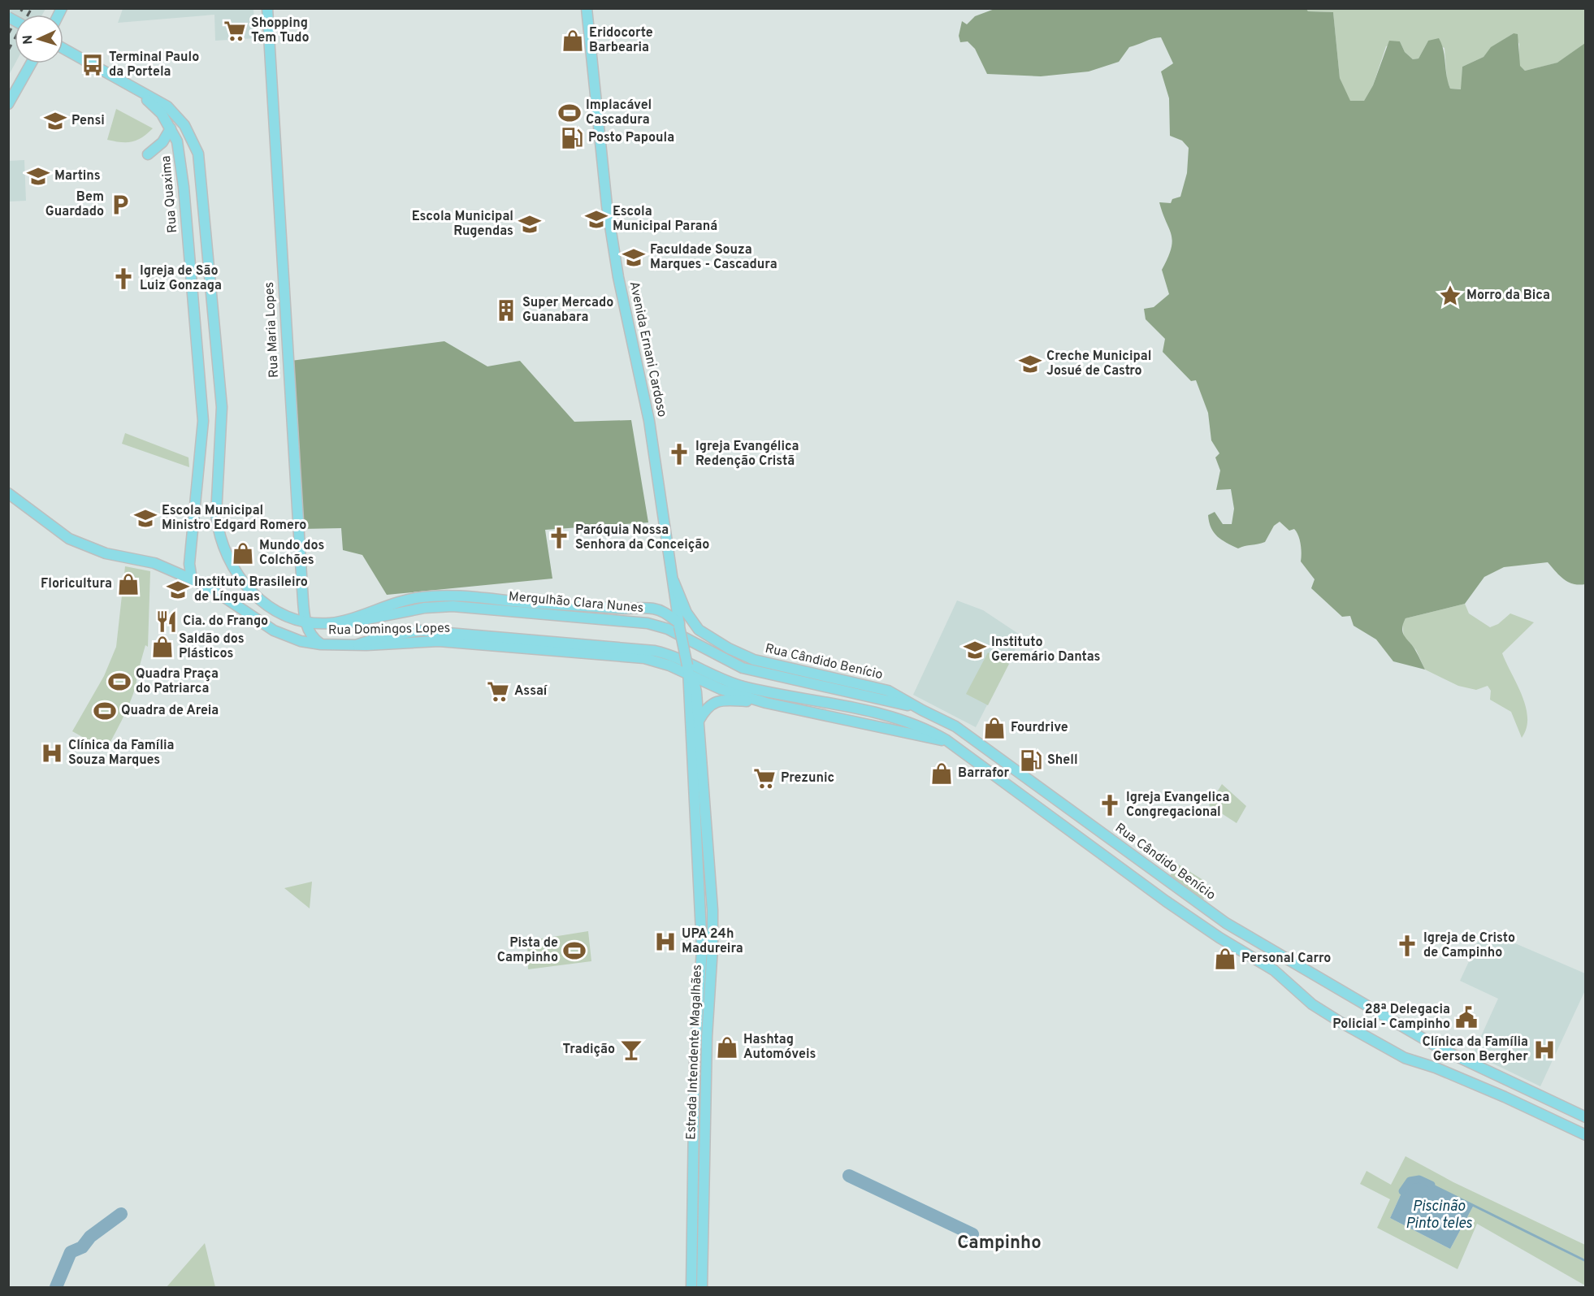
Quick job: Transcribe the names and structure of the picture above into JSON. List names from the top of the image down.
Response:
{
  "streets": {
    "main road": [
      "Rua Quaxima",
      "Rua Maria Lopes",
      "Avenida Ernani Cardoso",
      "Mergulhão Clara Nunes",
      "Rua Domingos Lopes",
      "Rua Cândido Benício",
      "Estrada Intendente Magalhães"
    ]
  },
  "crossings": [
    ["Rua Quaxima", "Rua Domingos Lopes"],
    ["Rua Maria Lopes", "Rua Domingos Lopes"],
    ["Avenida Ernani Cardoso", "Rua Domingos Lopes"],
    ["Avenida Ernani Cardoso", "Rua Cândido Benício"],
    ["Avenida Ernani Cardoso", "Estrada Intendente Magalhães"],
    ["Mergulhão Clara Nunes", "Rua Domingos Lopes"],
    ["Mergulhão Clara Nunes", "Rua Cândido Benício"],
    ["Rua Domingos Lopes", "Estrada Intendente Magalhães"]
  ],
  "districts": ["Campinho"],
  "water": ["Piscinão Pinto teles"],
  "places": {
    "supermarket": ["Shopping Tem Tudo", "Assaí", "Prezunic"],
    "shop": [
      "Eridocorte Barbearia",
      "Mundo dos Colchões",
      "Floricultura",
      "Saldão dos Plásticos",
      "Fourdrive",
      "Barrafor",
      "Personal Carro",
      "Hashtag Automóveis"
    ],
    "bus stop": ["Terminal Paulo da Portela"],
    "sports": [
      "Implacável Cascadura",
      "Quadra Praça do Patriarca",
      "Quadra de Areia",
      "Pista de Campinho"
    ],
    "school or university": [
      "Pensi",
      "Martins",
      "Escola Municipal Paraná",
      "Escola Municipal Rugendas",
      "Faculdade Souza Marques - Cascadura",
      "Creche Municipal Josué de Castro",
      "Escola Municipal Ministro Edgard Romero",
      "Instituto Brasileiro de Línguas",
      "Instituto Geremário Dantas"
    ],
    "fuel station": ["Posto Papoula", "Shell"],
    "parking": ["Bem Guardado"],
    "church": [
      "Igreja de São Luiz Gonzaga",
      "Igreja Evangélica Redenção Cristã",
      "Paróquia Nossa Senhora da Conceição",
      "Igreja Evangelica Congregacional",
      "Igreja de Cristo de Campinho"
    ],
    "place": ["Morro da Bica"],
    "building": ["Super Mercado Guanabara"],
    "restaurant": ["Cia. do Frango"],
    "hospital": ["Clínica da Família Souza Marques", "UPA 24h Madureira", "Clínica da Família Gerson Bergher"],
    "public building": ["28ª Delegacia Policial - Campinho"],
    "bar": ["Tradição"]
  },
  "north": "left"
}
